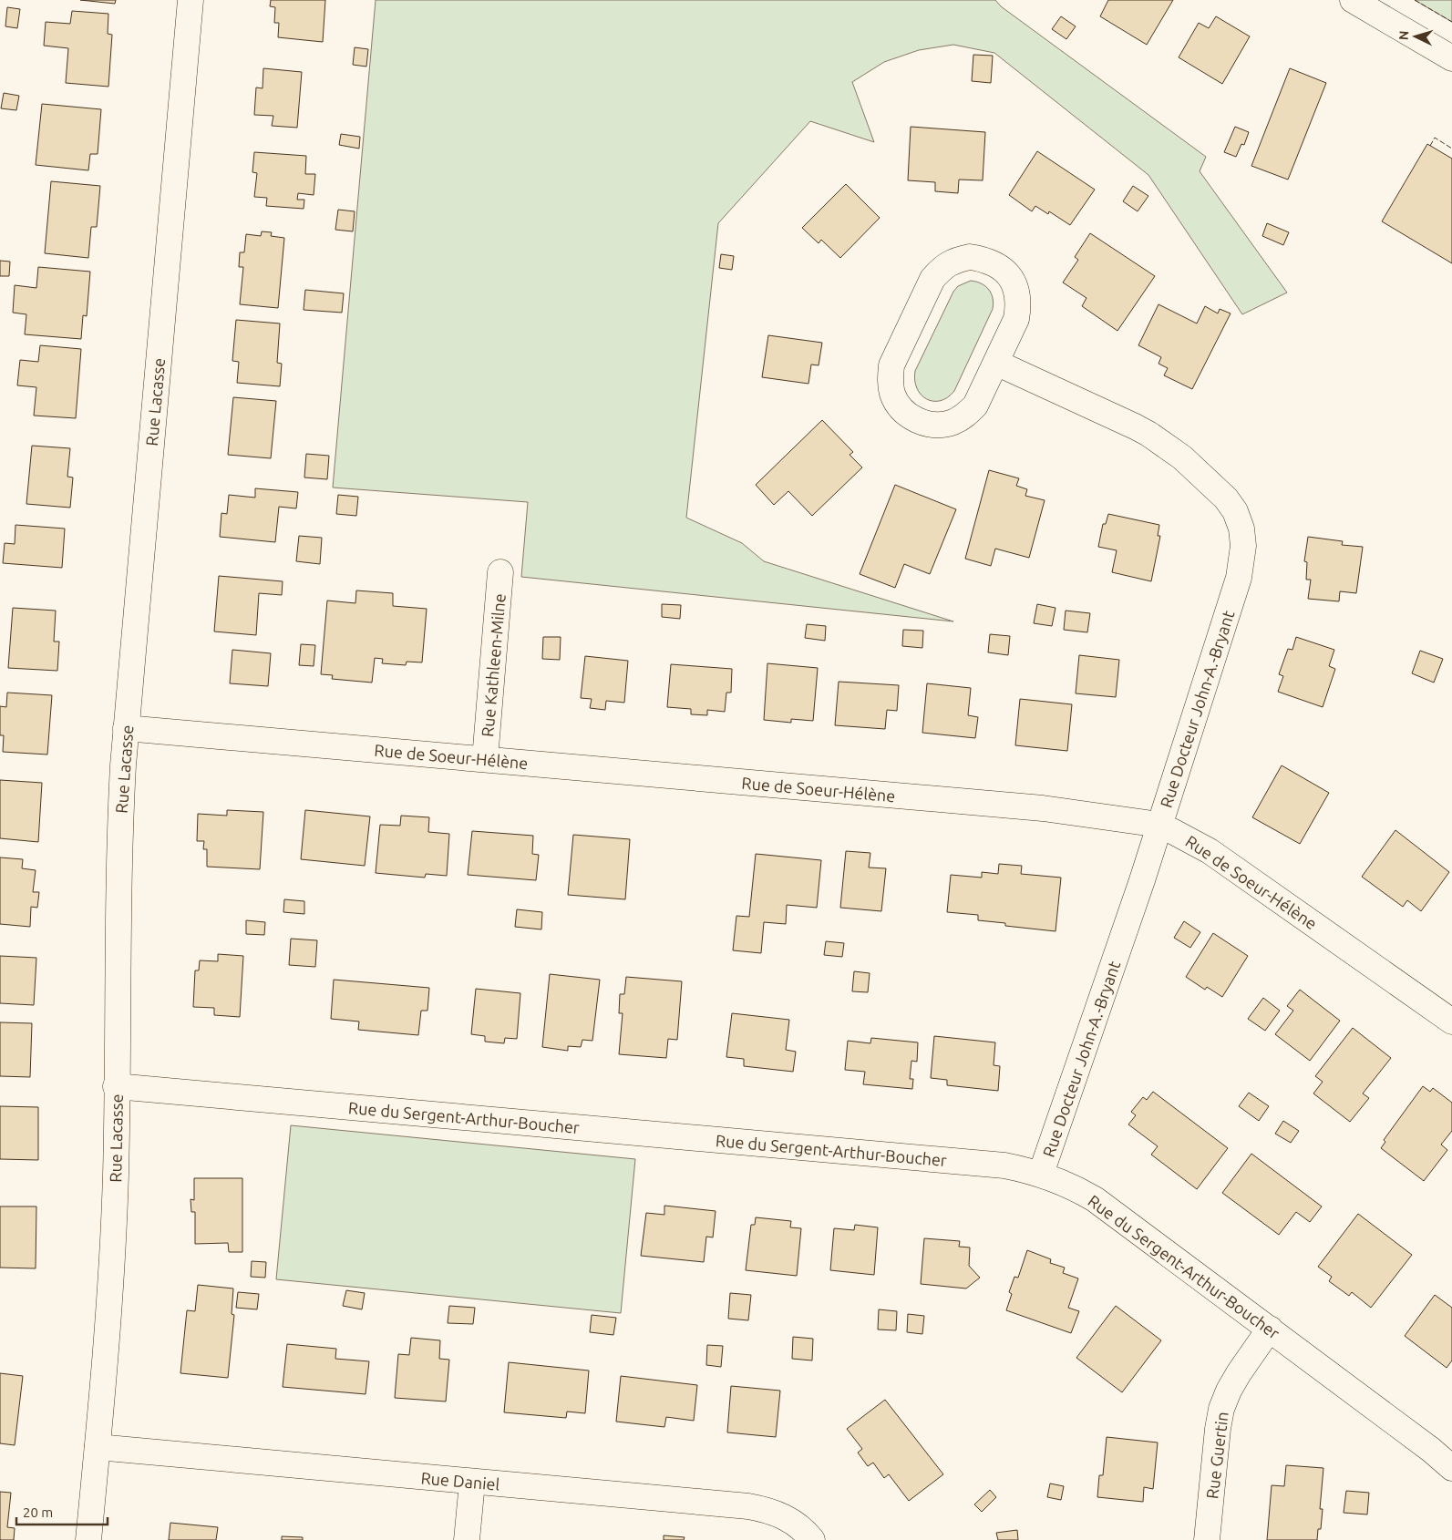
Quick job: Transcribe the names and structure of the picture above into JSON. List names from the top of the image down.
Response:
{
  "streets": {
    "street": [
      "Rue Lacasse",
      "Rue Kathleen-Milne",
      "Rue Docteur John-A.-Bryant",
      "Rue de Soeur-Hélène",
      "Rue du Sergent-Arthur-Boucher",
      "Rue Guertin",
      "Rue Daniel"
    ]
  },
  "crossings": [
    ["Rue Lacasse", "Rue de Soeur-Hélène"],
    ["Rue Lacasse", "Rue du Sergent-Arthur-Boucher"],
    ["Rue Lacasse", "Rue Daniel"],
    ["Rue Kathleen-Milne", "Rue de Soeur-Hélène"],
    ["Rue Docteur John-A.-Bryant", "Rue de Soeur-Hélène"],
    ["Rue Docteur John-A.-Bryant", "Rue du Sergent-Arthur-Boucher"],
    ["Rue du Sergent-Arthur-Boucher", "Rue Guertin"]
  ],
  "scale_bar": "20 m",
  "north": "left"
}
